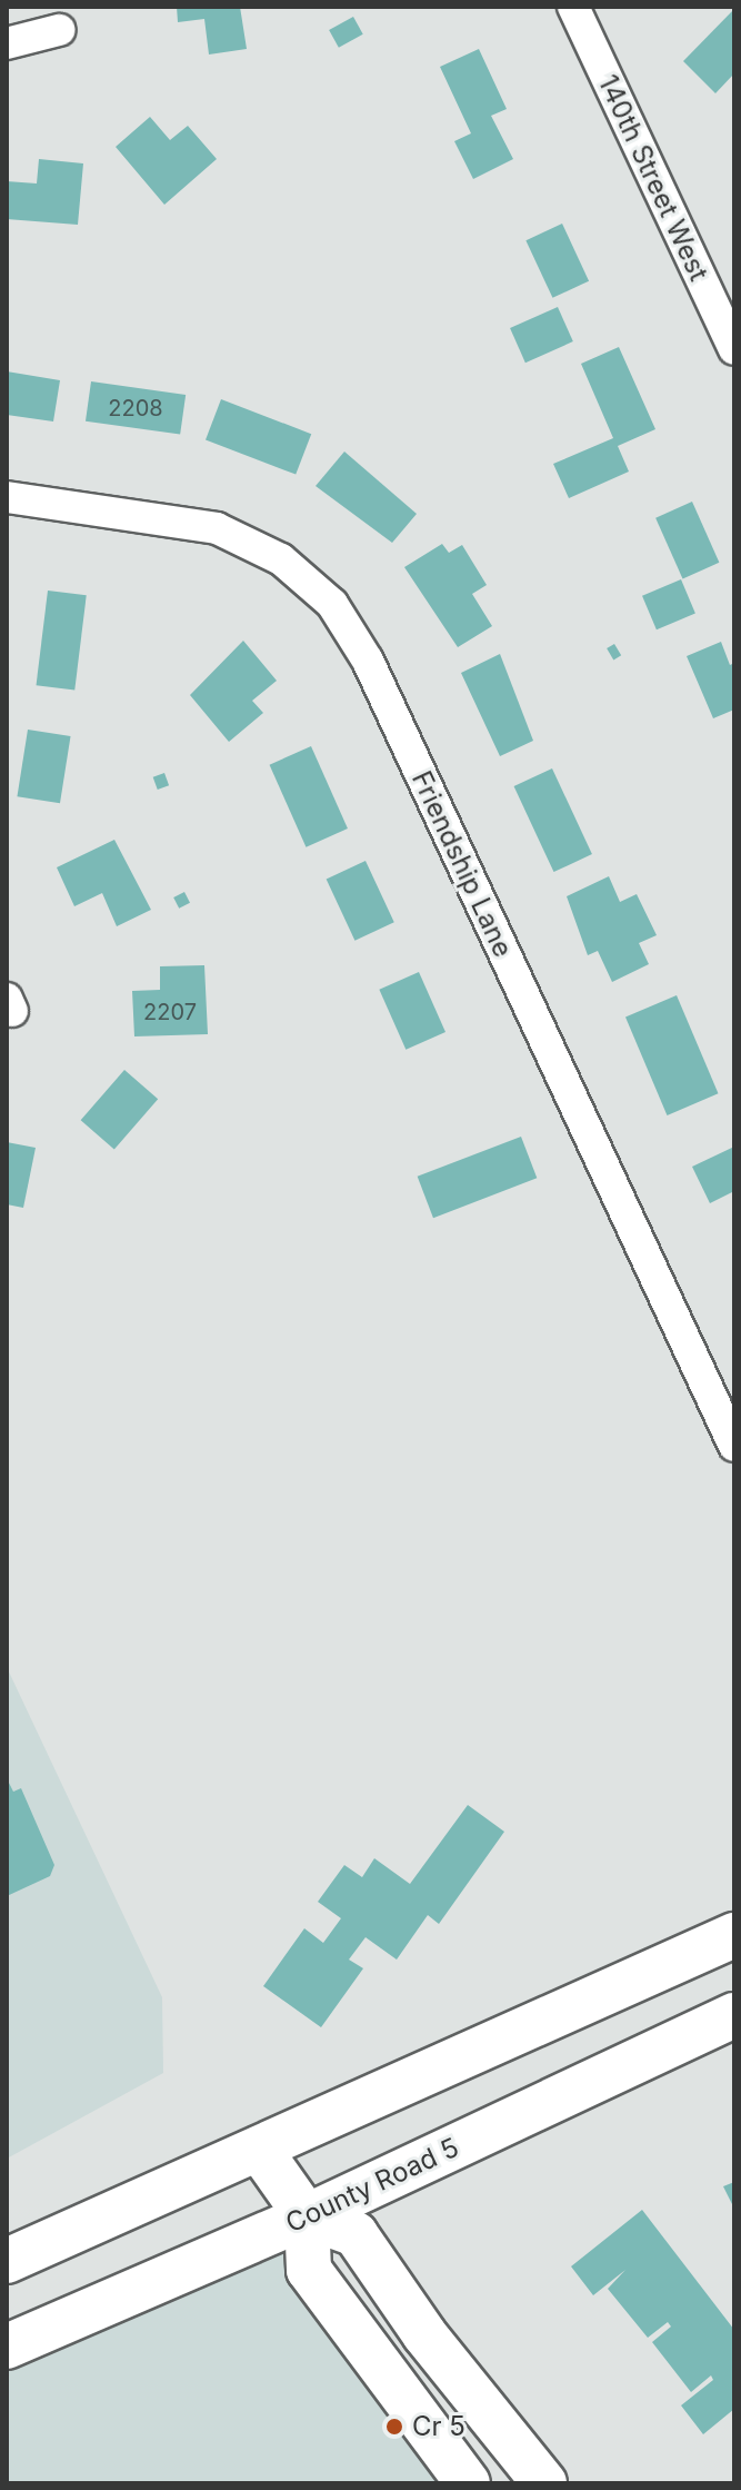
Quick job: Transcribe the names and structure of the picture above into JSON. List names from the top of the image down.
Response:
{
  "streets": {
    "main road": ["County Road 5"],
    "street": ["140th Street West", "Friendship Lane"]
  },
  "places": ["Cr 5"],
  "house_numbers": ["2208", "2207"]
}
